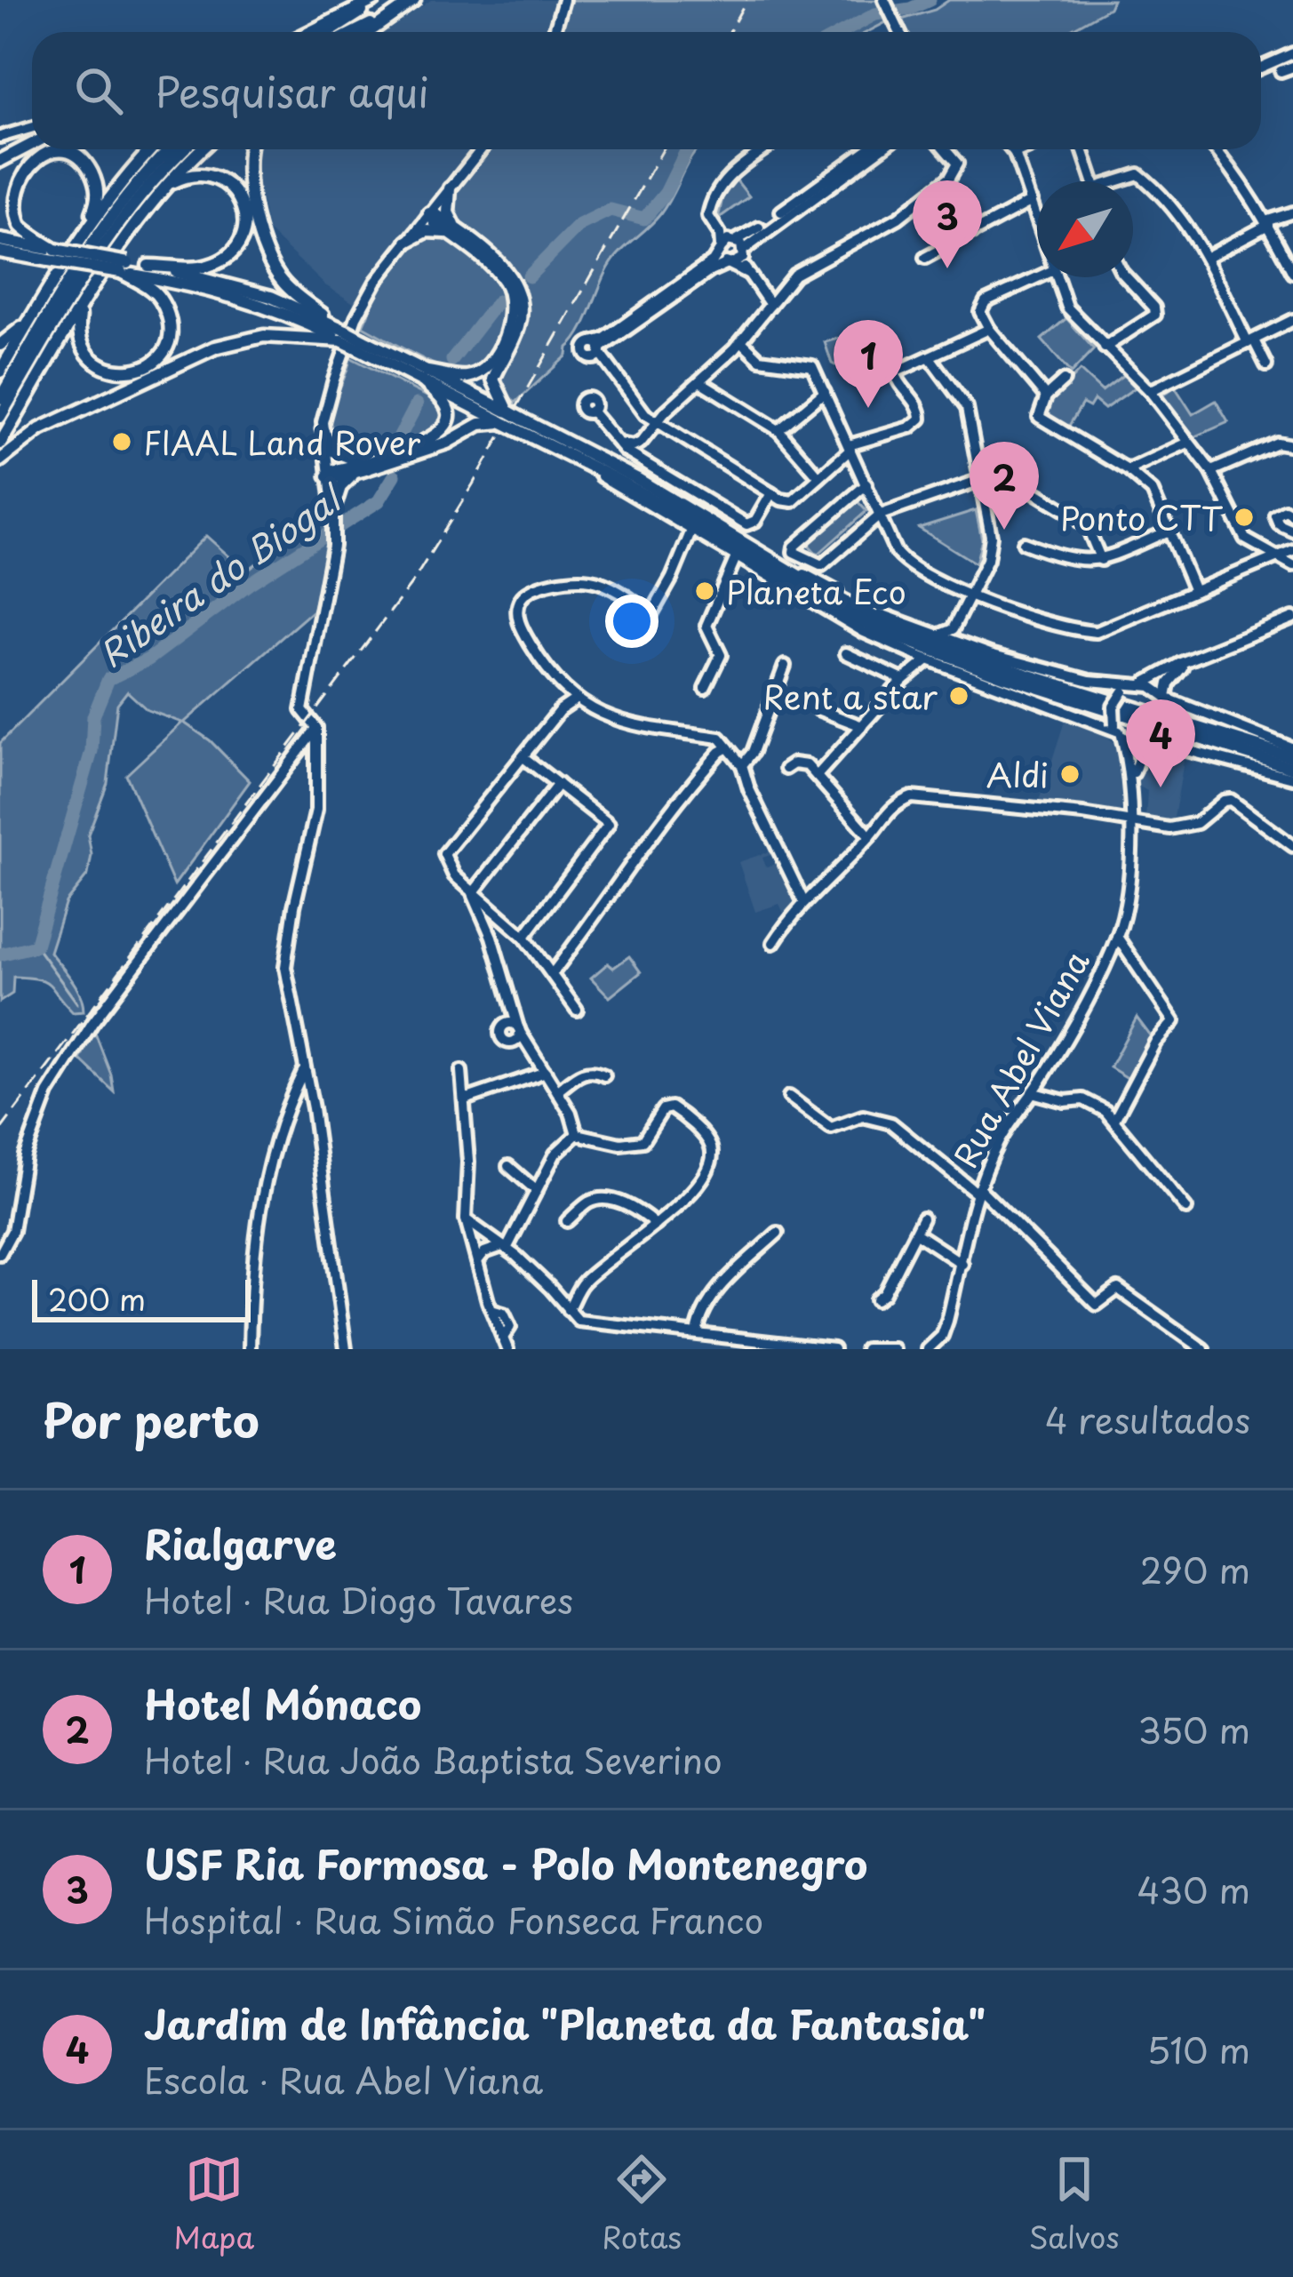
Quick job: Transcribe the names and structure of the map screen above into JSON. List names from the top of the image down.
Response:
{
  "streets": {
    "street": ["Rua Abel Viana"]
  },
  "water": ["Ribeira do Biogal"],
  "places": [
    "FIAAL Land Rover",
    "Ponto CTT",
    "Planeta Eco",
    "Rent a star",
    "Aldi"
  ],
  "scale_bar": "200 m",
  "north": "bottom left",
  "page": {
    "search": "Pesquisar aqui",
    "pins": [
      "3",
      "1",
      "2",
      "4"
    ],
    "scale": "200 m",
    "heading": ["Por perto", "4 resultados"],
    "list": [
      {
        "mark": "1",
        "name": "Rialgarve",
        "note": "Hotel · Rua Diogo Tavares",
        "value": "290 m"
      },
      {
        "mark": "2",
        "name": "Hotel Mónaco",
        "note": "Hotel · Rua João Baptista Severino",
        "value": "350 m"
      },
      {
        "mark": "3",
        "name": "USF Ria Formosa - Polo Montenegro",
        "note": "Hospital · Rua Simão Fonseca Franco",
        "value": "430 m"
      },
      {
        "mark": "4",
        "name": "Jardim de Infância \"Planeta da Fantasia\"",
        "note": "Escola · Rua Abel Viana",
        "value": "510 m"
      }
    ],
    "nav": ["Mapa", "Rotas", "Salvos"]
  }
}
